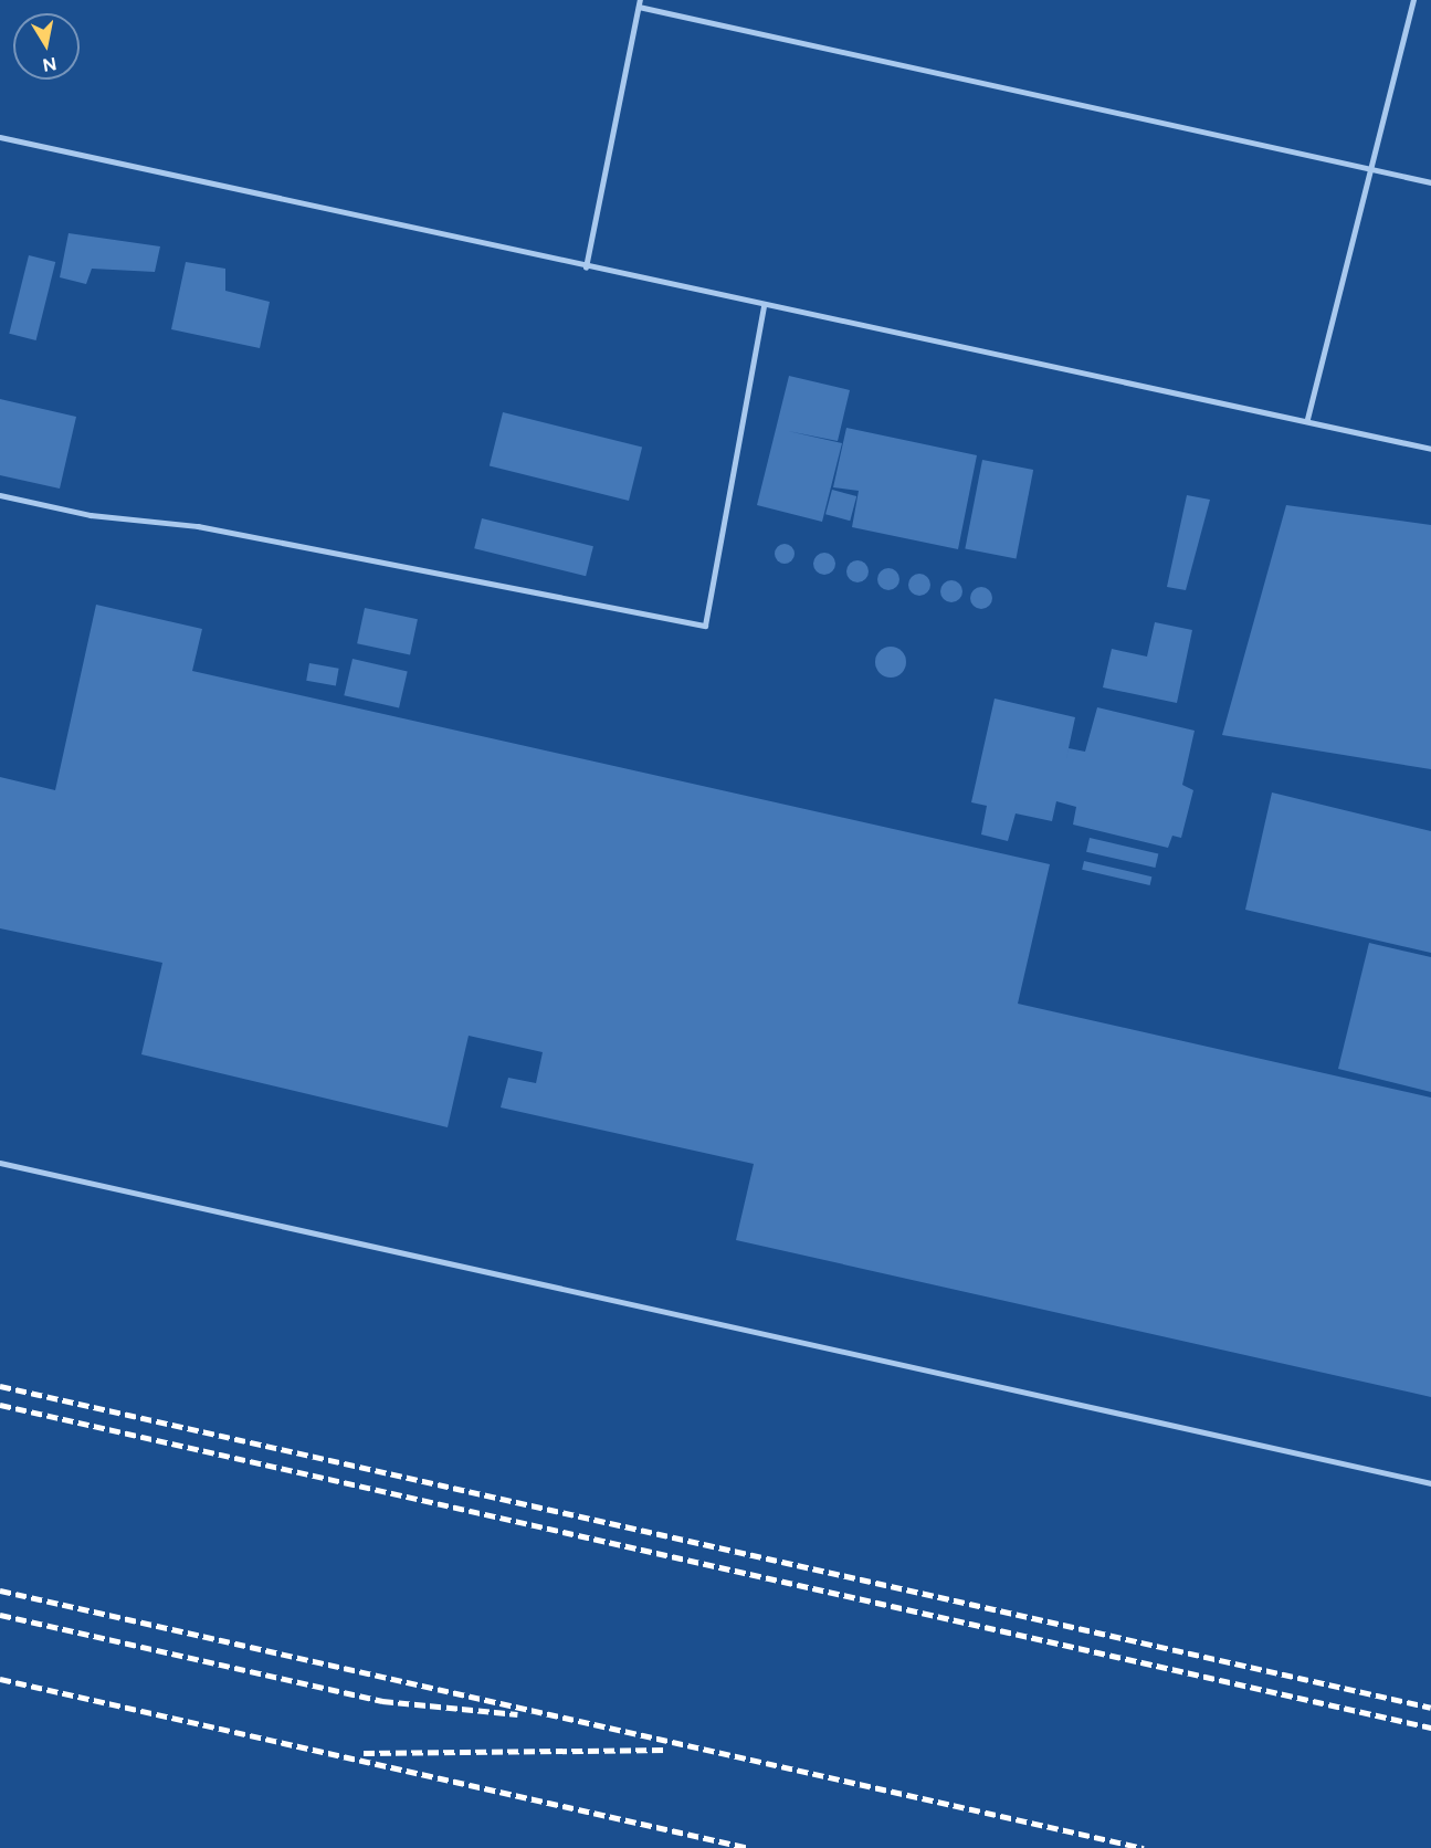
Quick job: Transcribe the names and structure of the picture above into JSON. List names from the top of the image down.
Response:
{
  "north": "bottom"
}
